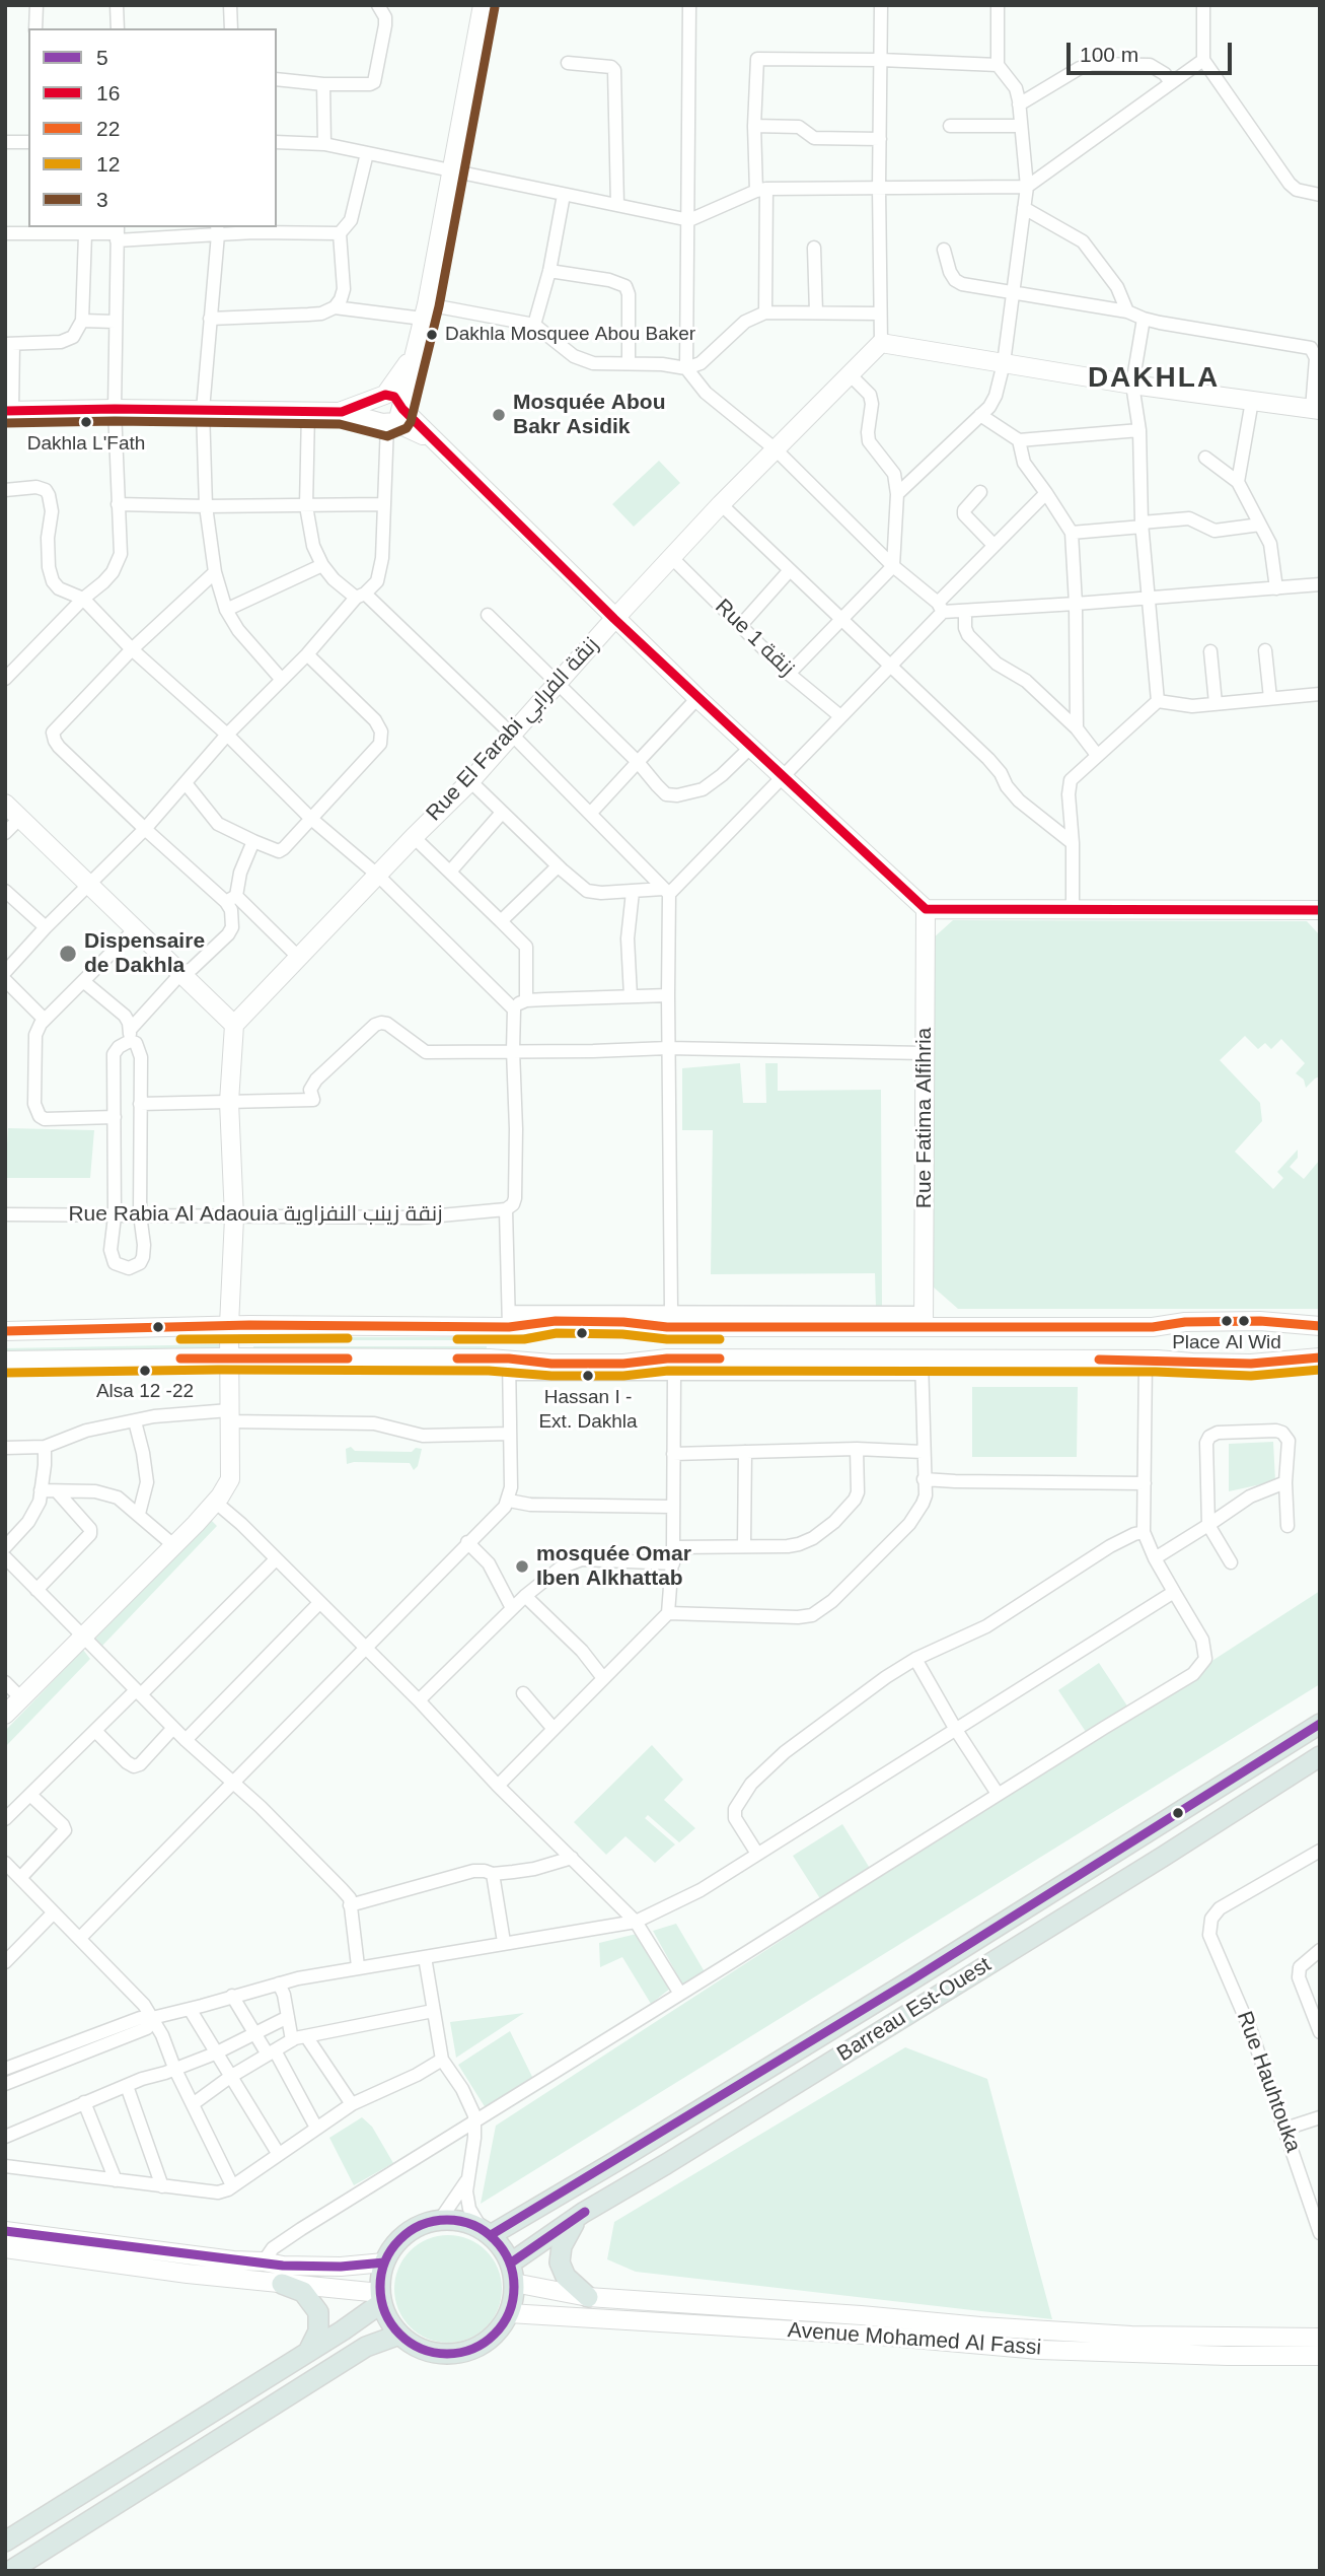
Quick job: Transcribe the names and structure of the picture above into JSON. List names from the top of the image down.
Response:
{
  "streets": {
    "main road": ["Barreau Est-Ouest"],
    "street": [
      "Rue 1 زنقة",
      "Rue El Farabi زنقة الفرابي",
      "Rue Fatima Alfihria",
      "Rue Rabia Al Adaouia زنقة زينب النفزاوية",
      "Rue Hauhtouka",
      "Avenue Mohamed Al Fassi"
    ]
  },
  "crossings": [
    ["Rue 1 زنقة", "Rue El Farabi زنقة الفرابي"],
    ["Barreau Est-Ouest", "Avenue Mohamed Al Fassi"]
  ],
  "districts": ["DAKHLA"],
  "places": [
    "Dakhla Mosquee Abou Baker",
    "Mosquée Abou Bakr Asidik",
    "Dakhla L'Fath",
    "Dispensaire de Dakhla",
    "Place Al Wid",
    "Alsa 12 -22",
    "Hassan I - Ext. Dakhla",
    "mosquée Omar Iben Alkhattab"
  ],
  "lines": [
    "transit line 3",
    "transit line 16",
    "transit line 22",
    "transit line 12",
    "transit line 5"
  ],
  "legend": [
    "5",
    "16",
    "22",
    "12",
    "3"
  ],
  "scale_bar": "100 m"
}
